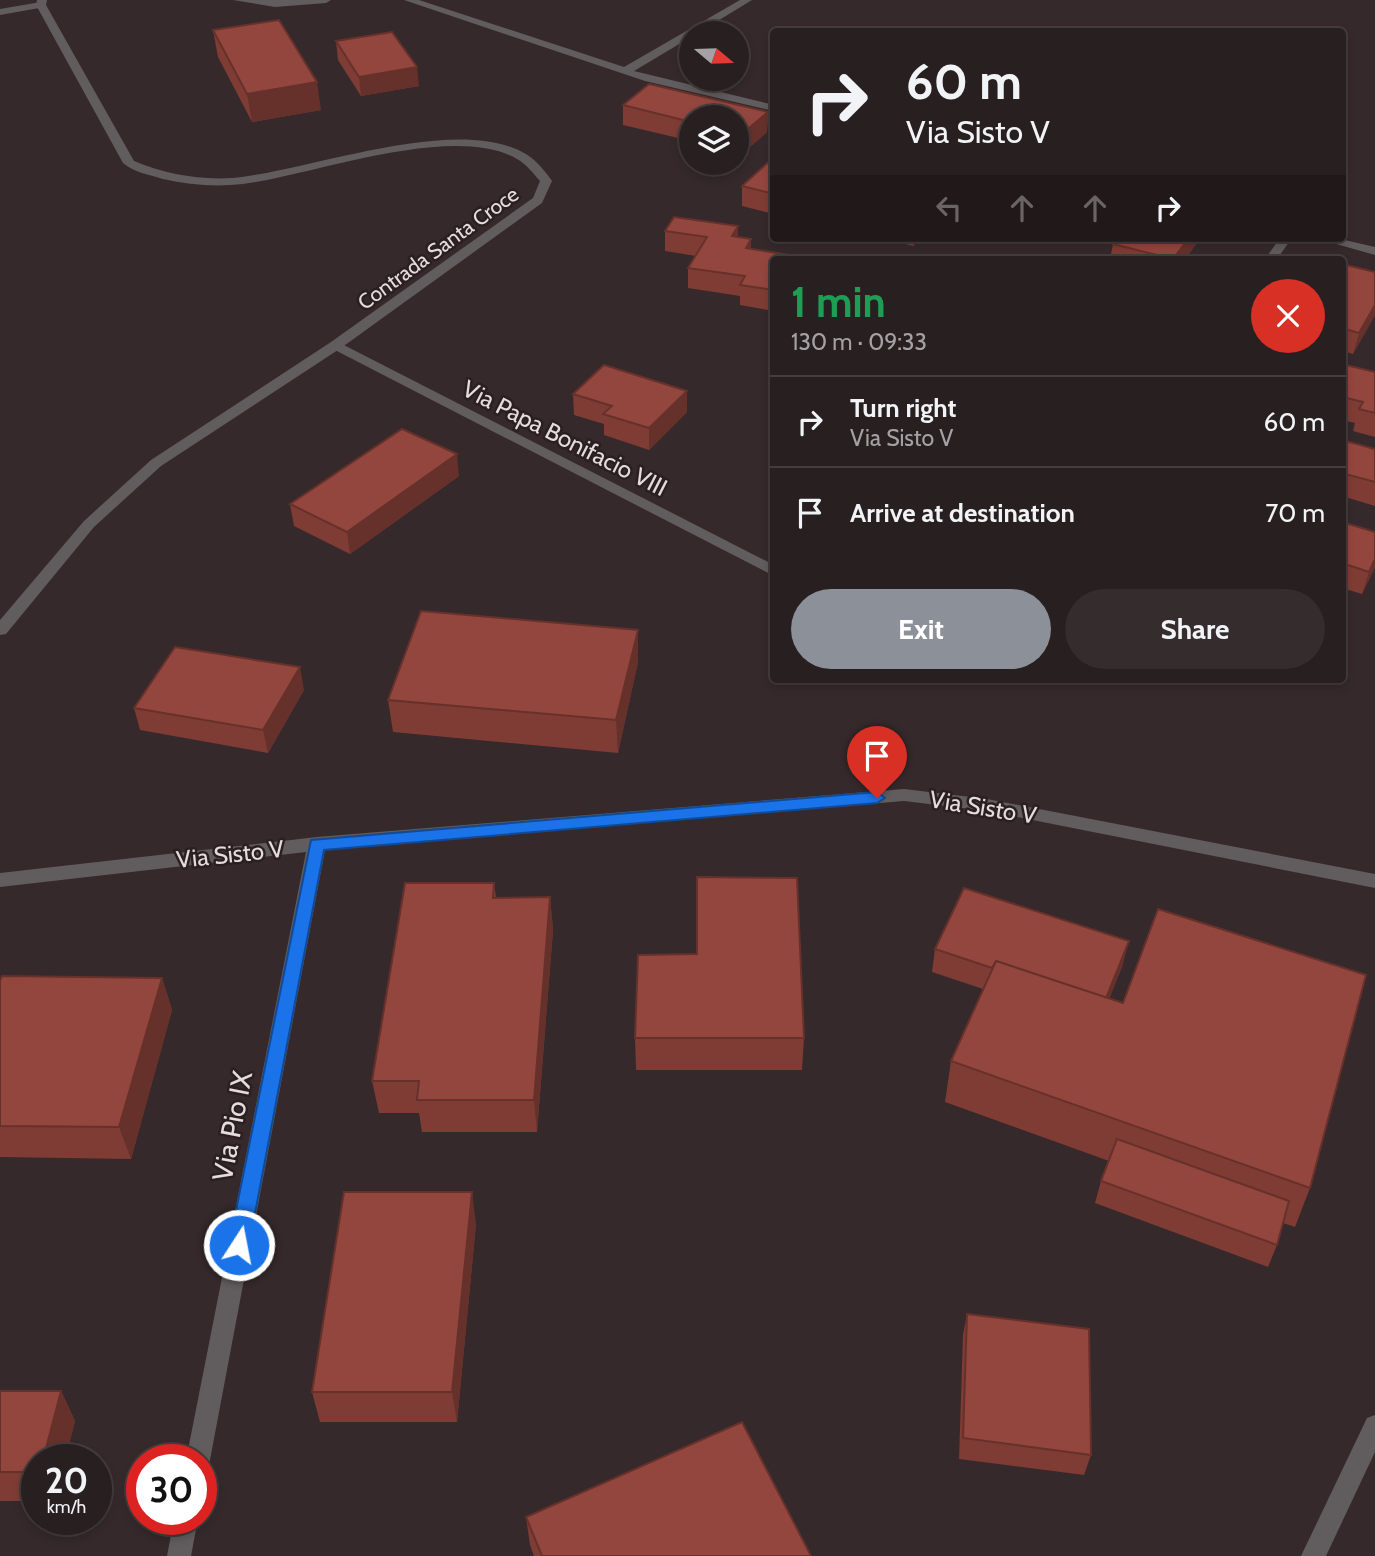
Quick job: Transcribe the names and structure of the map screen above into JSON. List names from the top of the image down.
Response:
{
  "streets": {
    "street": [
      "Contrada Santa Croce",
      "Via Papa Bonifacio VIII",
      "Via Sisto V",
      "Via Pio IX"
    ]
  },
  "crossings": [
    ["Contrada Santa Croce", "Via Papa Bonifacio VIII"],
    ["Via Sisto V", "Via Pio IX"]
  ],
  "north": "right",
  "page": {
    "turn": ["60 m", "Via Sisto V"],
    "heading": ["1 min", "130 m · 09:33"],
    "list": [
      {
        "name": "Turn right",
        "note": "Via Sisto V",
        "value": "60 m"
      },
      {
        "name": "Arrive at destination",
        "value": "70 m"
      }
    ],
    "buttons": ["Exit", "Share"],
    "speed": "20 km/h",
    "limit": "30"
  }
}
